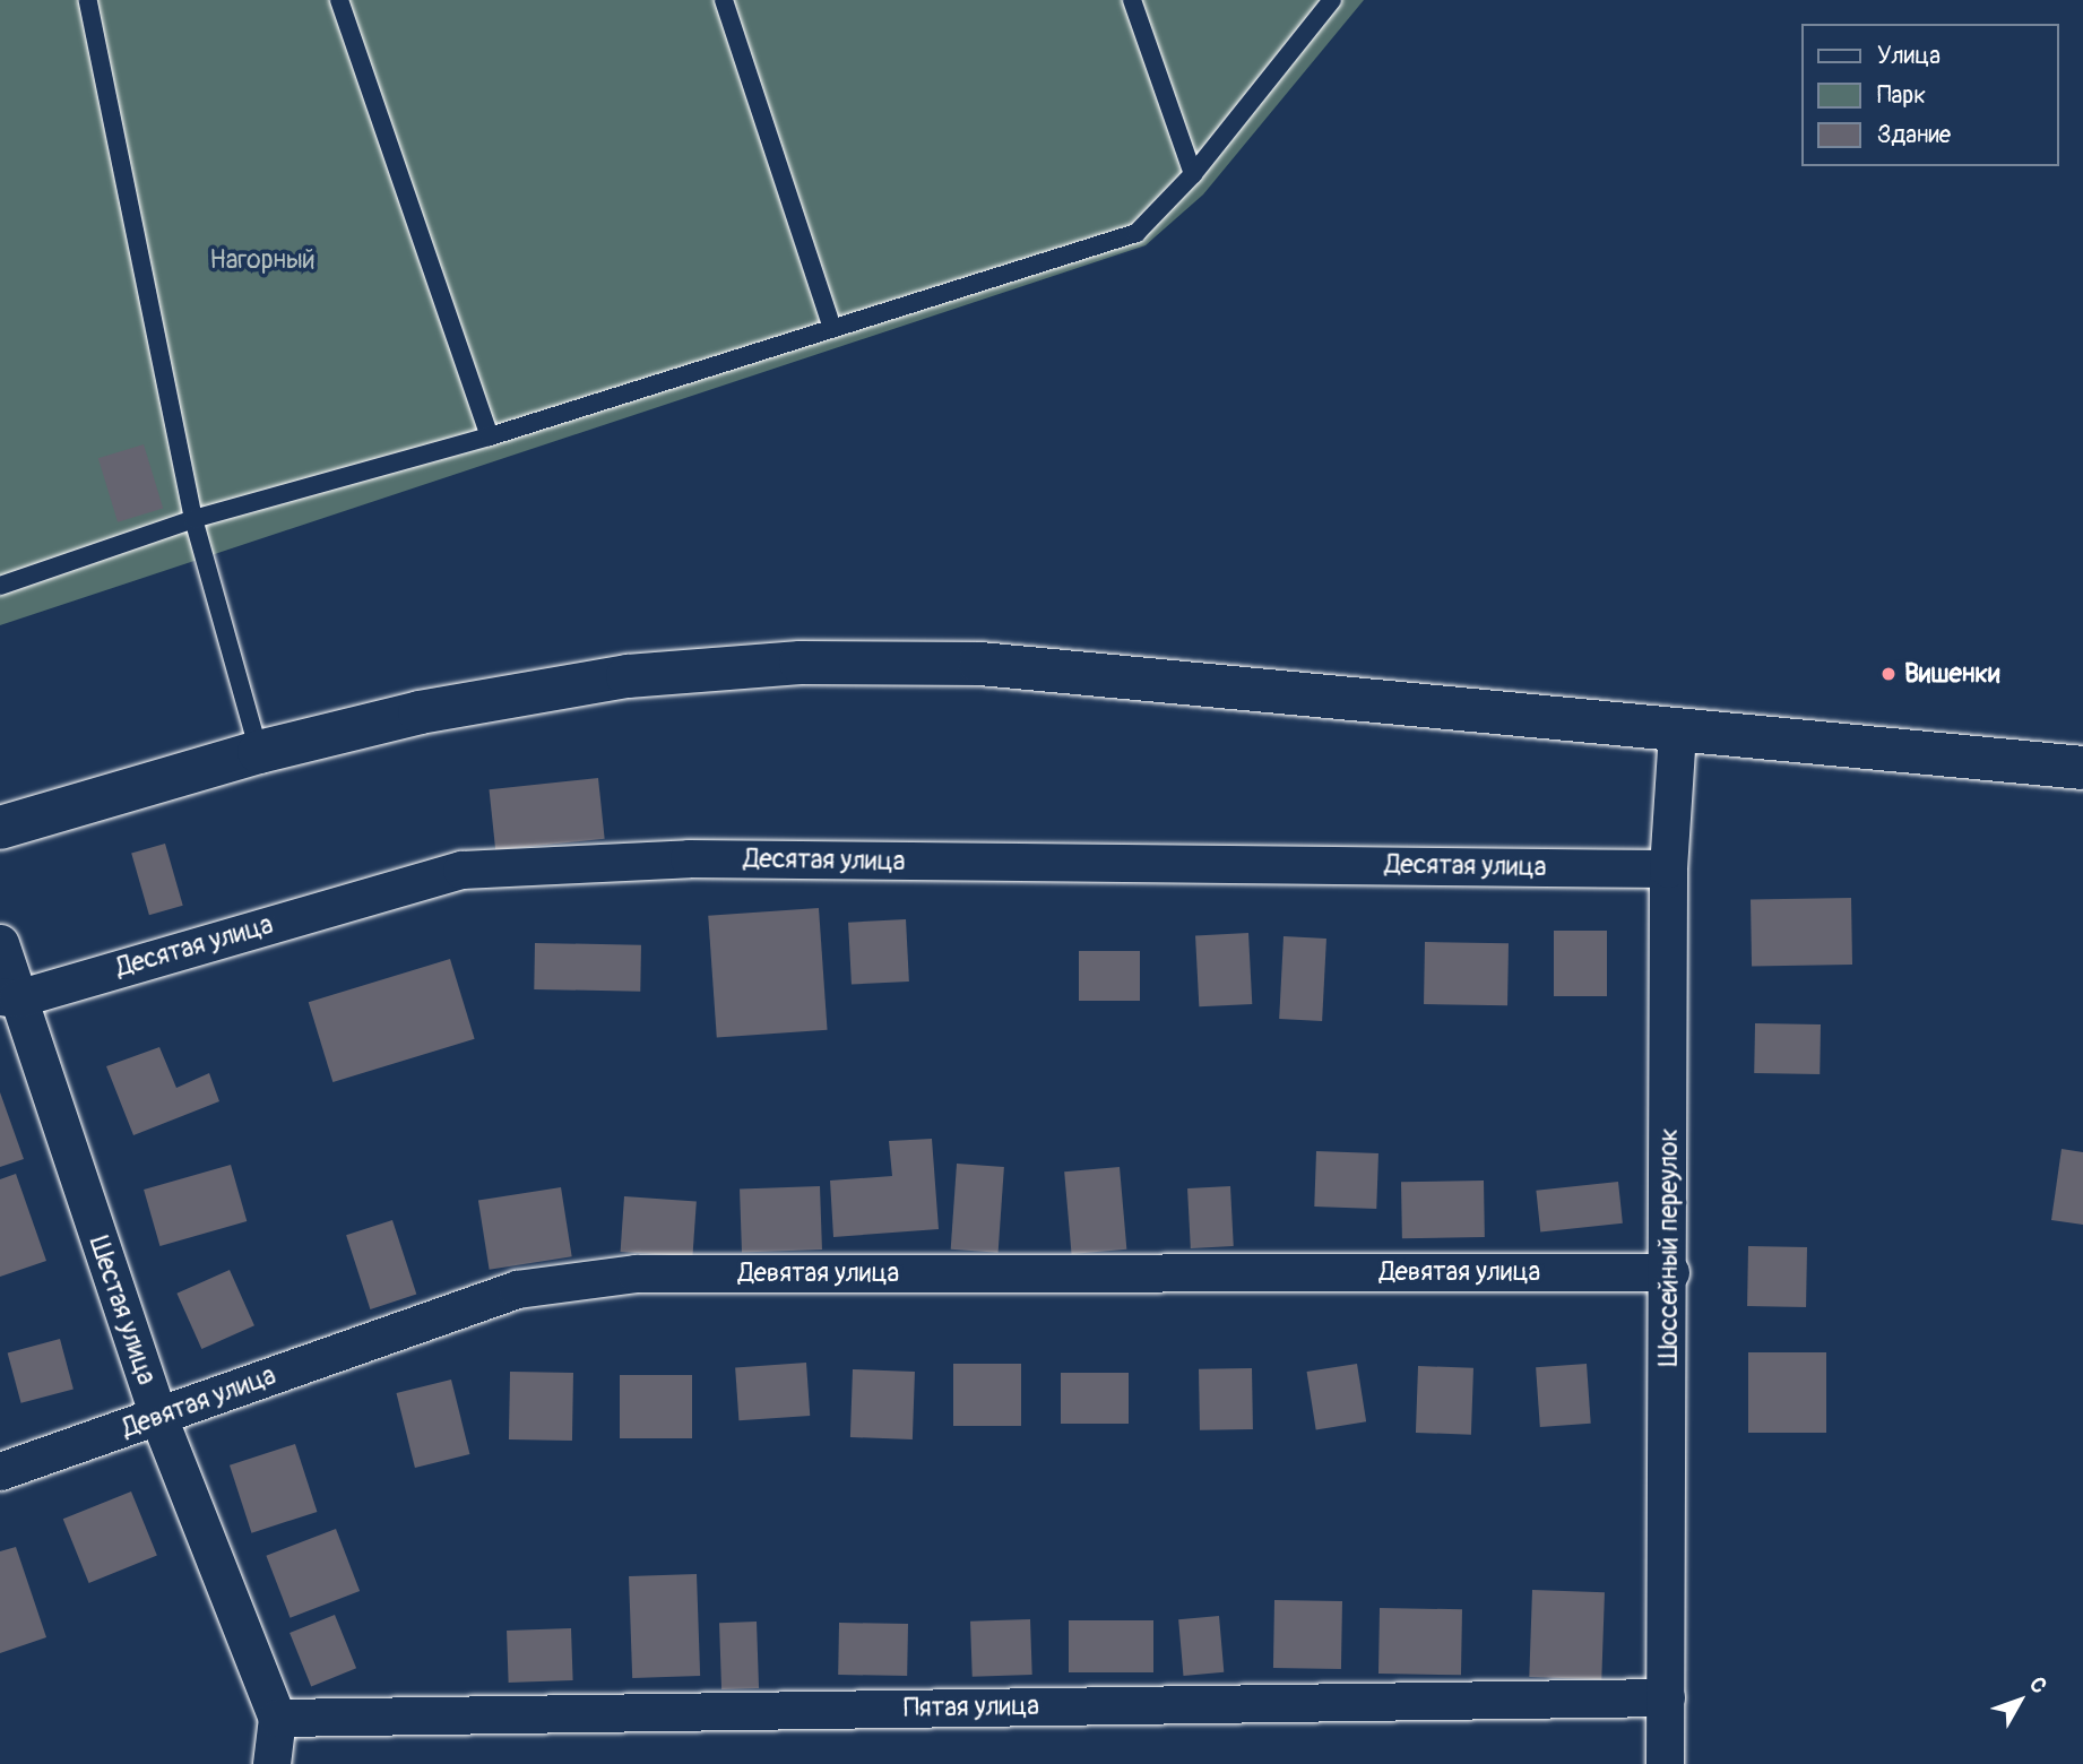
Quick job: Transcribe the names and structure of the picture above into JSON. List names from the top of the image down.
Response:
{
  "streets": {
    "street": [
      "Десятая улица",
      "Шоссейный переулок",
      "Девятая улица",
      "Шестая улица",
      "Пятая улица"
    ]
  },
  "crossings": [
    ["Десятая улица", "Шоссейный переулок"],
    ["Десятая улица", "Шестая улица"],
    ["Шоссейный переулок", "Девятая улица"],
    ["Шоссейный переулок", "Пятая улица"],
    ["Девятая улица", "Шестая улица"],
    ["Шестая улица", "Пятая улица"]
  ],
  "parks": ["Нагорный"],
  "places": ["Вишенки"],
  "legend": ["Улица", "Парк", "Здание"],
  "north": "top right"
}
